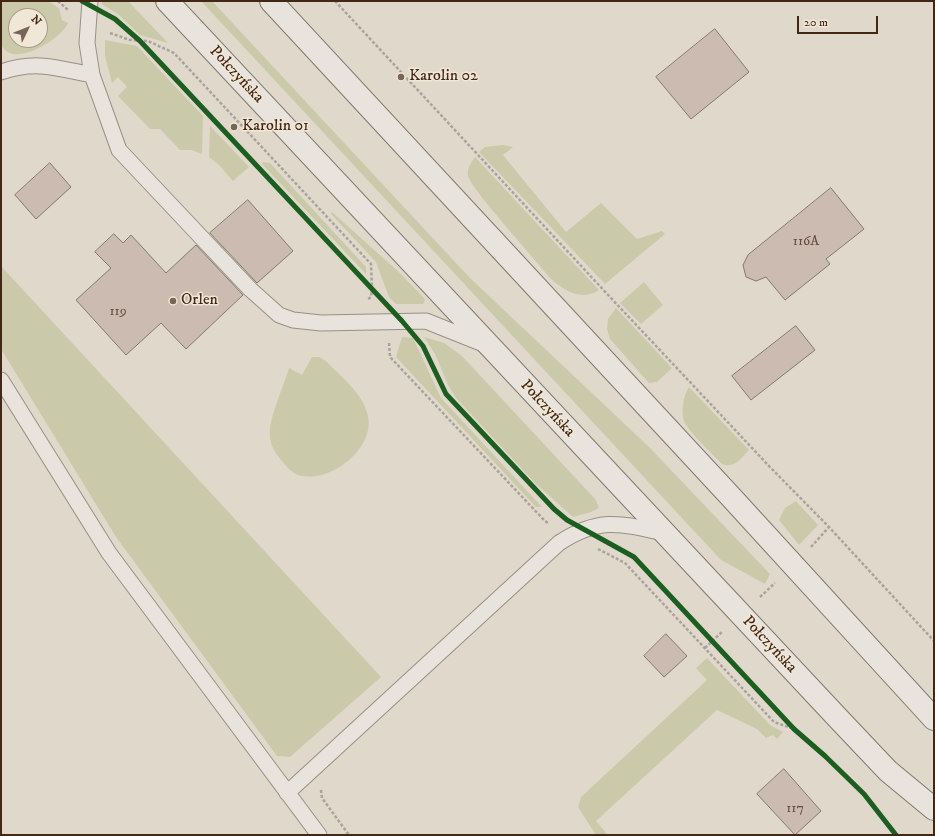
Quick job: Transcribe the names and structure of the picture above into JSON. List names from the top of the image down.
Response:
{
  "streets": {
    "main road": ["Połczyńska"]
  },
  "places": ["Karolin 02", "Karolin 01", "Orlen"],
  "house_numbers": ["116A", "119", "117"],
  "scale_bar": "20 m",
  "north": "top right"
}
